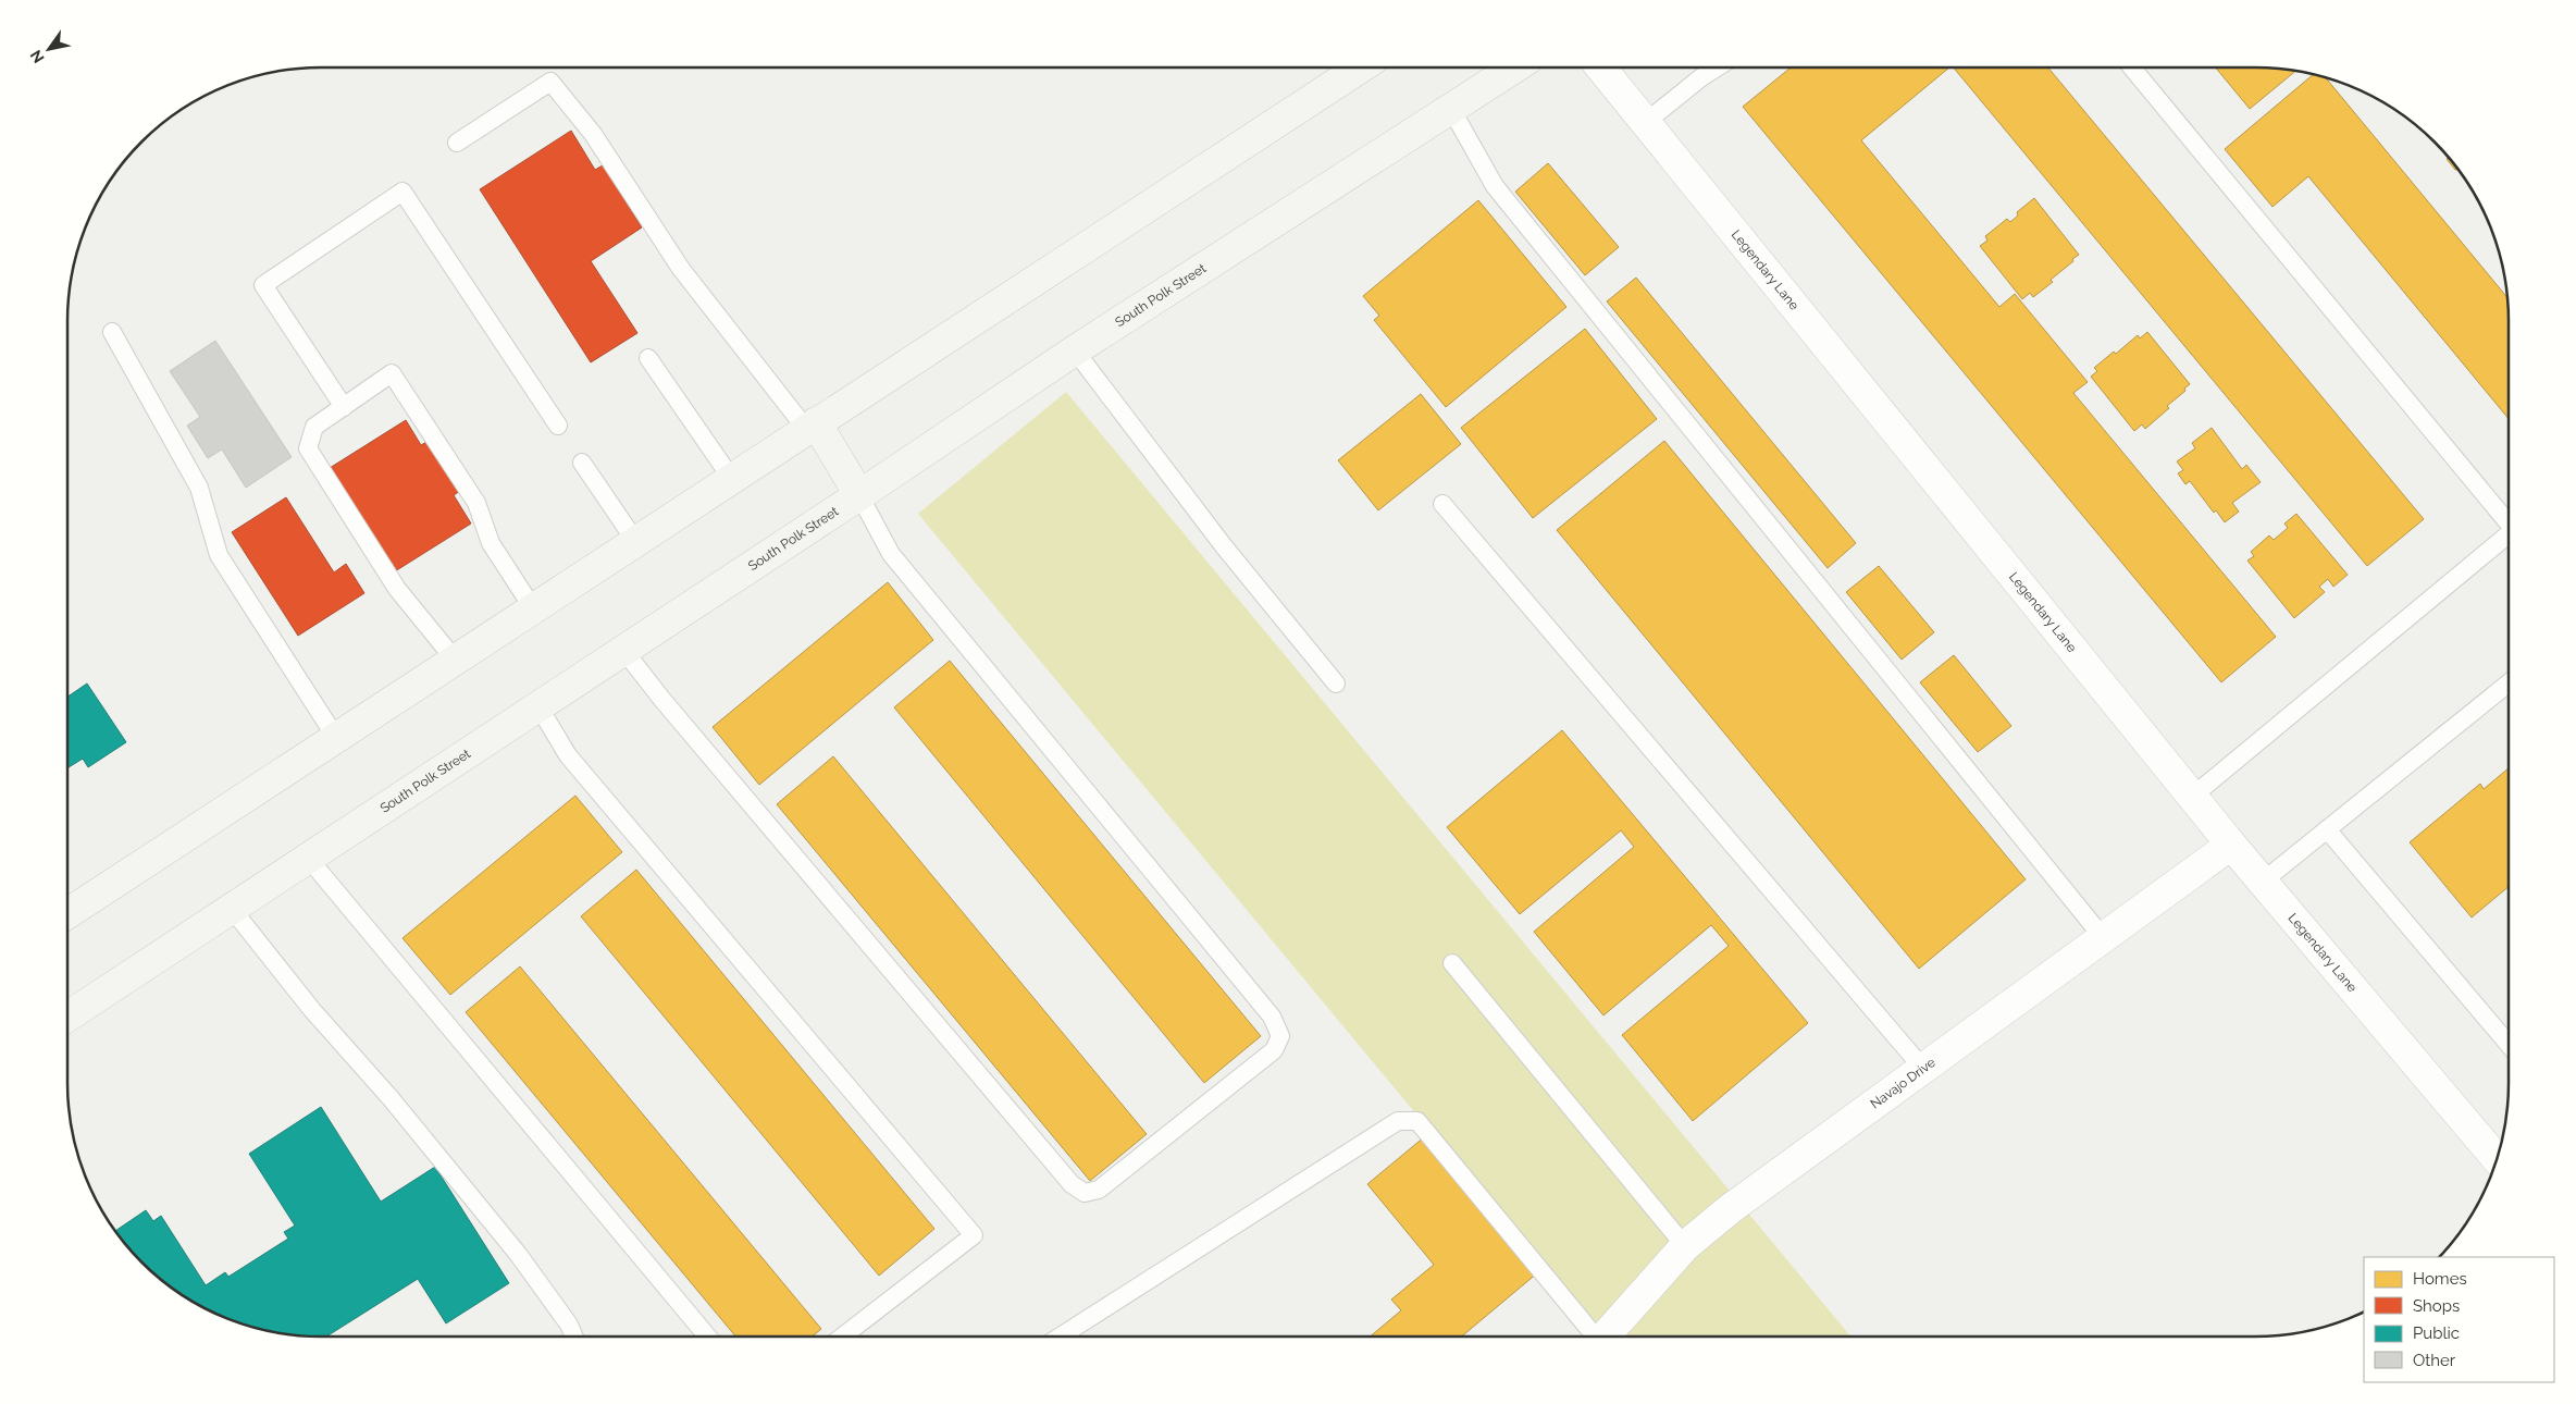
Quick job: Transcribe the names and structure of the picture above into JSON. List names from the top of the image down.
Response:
{
  "streets": {
    "main road": ["South Polk Street"],
    "street": ["Legendary Lane", "Navajo Drive"]
  },
  "crossings": [
    ["Legendary Lane", "Navajo Drive"]
  ],
  "legend": [
    "Homes",
    "Shops",
    "Public",
    "Other"
  ],
  "north": "bottom left"
}
